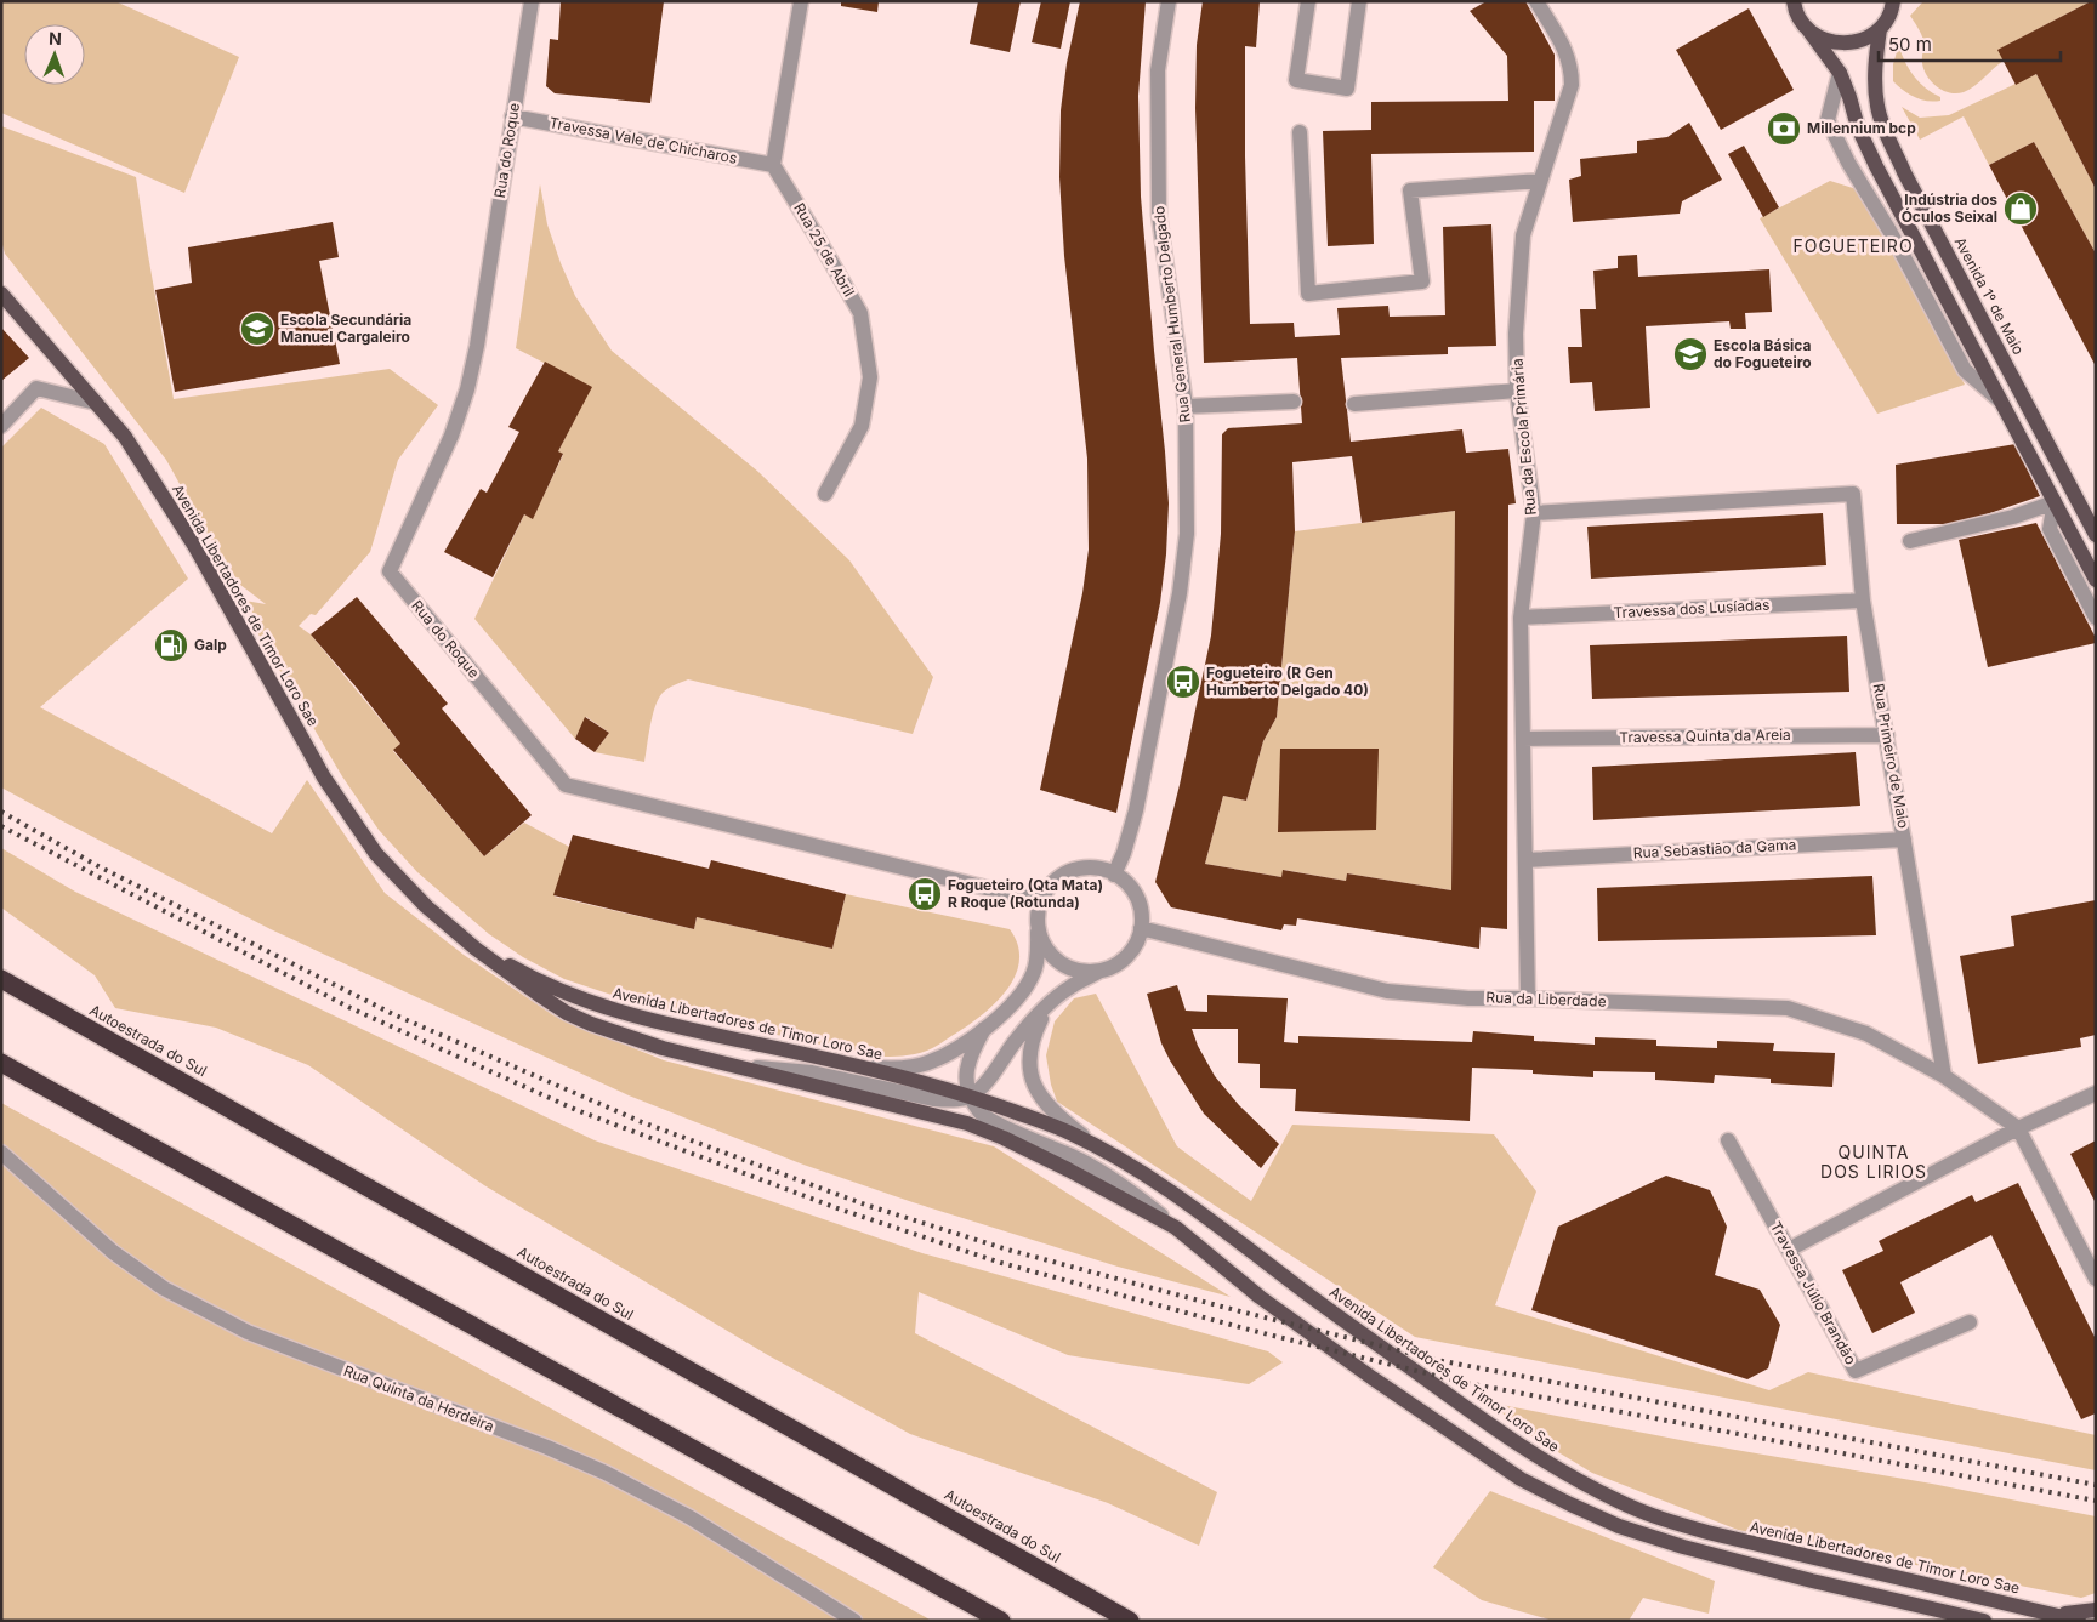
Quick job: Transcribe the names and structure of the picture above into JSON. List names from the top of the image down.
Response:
{
  "streets": {
    "highway": ["Autoestrada do Sul"],
    "main road": ["Avenida 1º de Maio", "Avenida Libertadores de Timor Loro Sae"],
    "street": [
      "Travessa Vale de Chícharos",
      "Rua do Roque",
      "Rua 25 de Abril",
      "Rua General Humberto Delgado",
      "Rua da Escola Primária",
      "Travessa dos Lusíadas",
      "Travessa Quinta da Areia",
      "Rua Primeiro de Maio",
      "Rua Sebastião da Gama",
      "Rua da Liberdade",
      "Travessa Júlio Brandão",
      "Rua Quinta da Herdeira"
    ]
  },
  "crossings": [
    ["Travessa Vale de Chícharos", "Rua do Roque"],
    ["Travessa Vale de Chícharos", "Rua 25 de Abril"],
    ["Rua do Roque", "Rua General Humberto Delgado"],
    ["Rua do Roque", "Rua da Liberdade"],
    ["Rua General Humberto Delgado", "Rua da Liberdade"],
    ["Rua da Escola Primária", "Travessa dos Lusíadas"],
    ["Rua da Escola Primária", "Travessa Quinta da Areia"],
    ["Rua da Escola Primária", "Rua Primeiro de Maio"],
    ["Rua da Escola Primária", "Rua Sebastião da Gama"],
    ["Rua da Escola Primária", "Rua da Liberdade"],
    ["Travessa dos Lusíadas", "Rua Primeiro de Maio"],
    ["Travessa Quinta da Areia", "Rua Primeiro de Maio"],
    ["Rua Primeiro de Maio", "Rua Sebastião da Gama"],
    ["Rua Primeiro de Maio", "Rua da Liberdade"]
  ],
  "districts": ["FOGUETEIRO", "QUINTA DOS LIRIOS"],
  "places": {
    "bank": ["Millennium bcp"],
    "shop": ["Indústria dos Óculos Seixal"],
    "school or university": ["Escola Secundária Manuel Cargaleiro", "Escola Básica do Fogueteiro"],
    "fuel station": ["Galp"],
    "bus stop": ["Fogueteiro (R Gen Humberto Delgado 40)", "Fogueteiro (Qta Mata) R Roque (Rotunda)"]
  },
  "scale_bar": "50 m",
  "north": "top"
}
